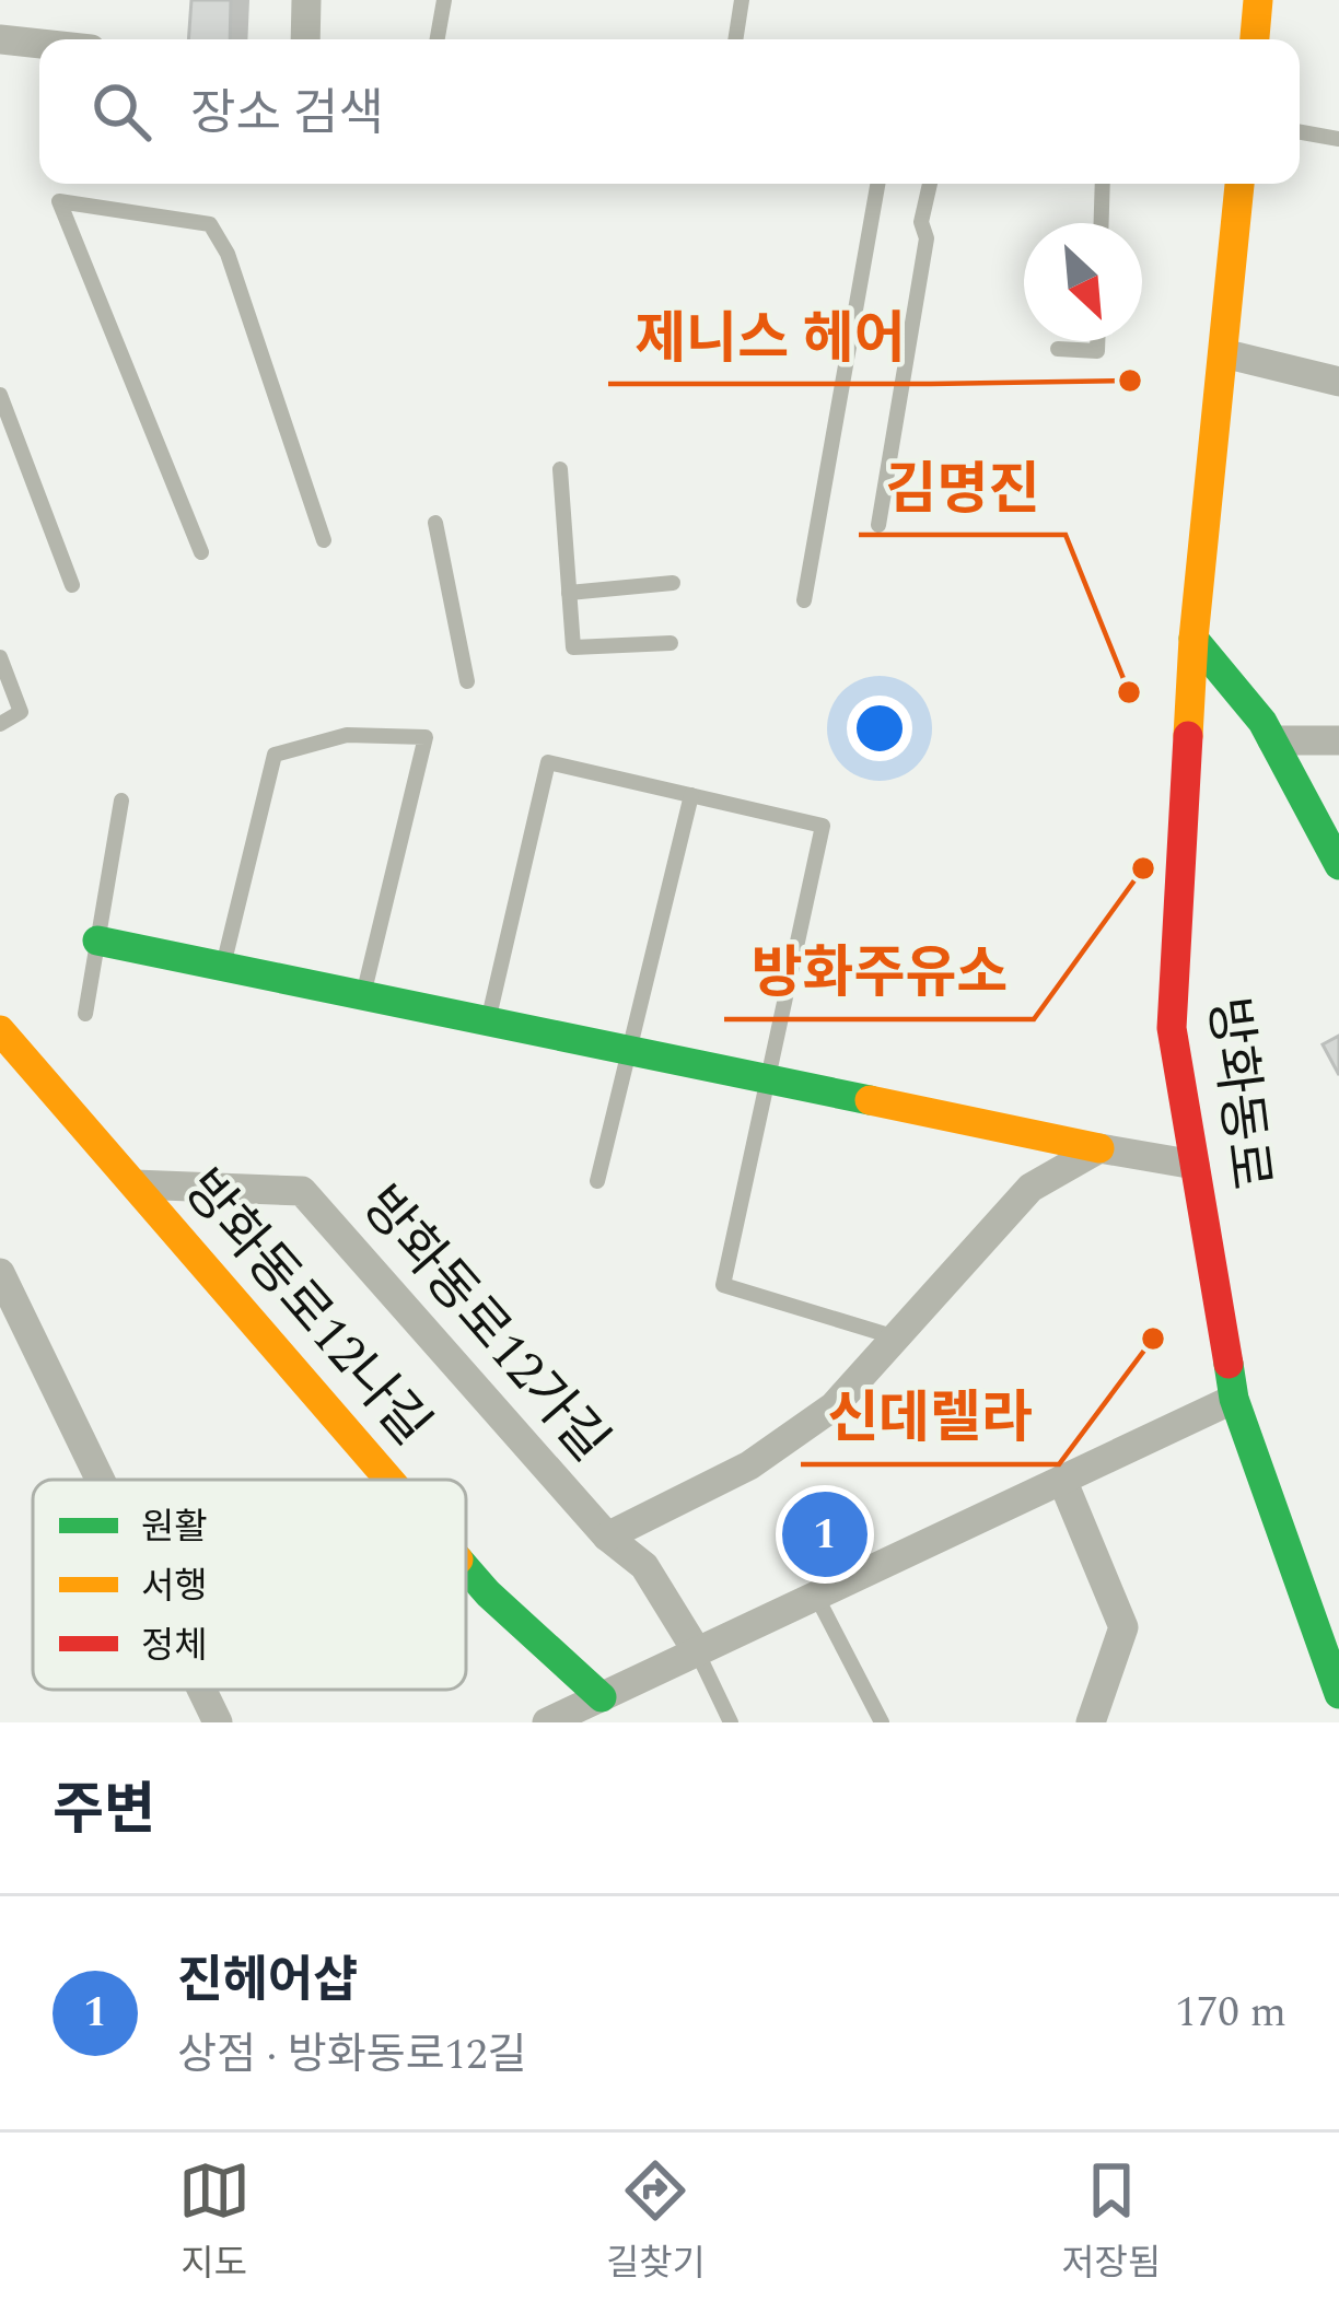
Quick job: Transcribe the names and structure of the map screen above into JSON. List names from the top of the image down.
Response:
{
  "streets": {
    "street": ["방화동로", "방화동로12나길", "방화동로12가길"]
  },
  "crossings": [
    ["방화동로12나길", "방화동로12가길"]
  ],
  "places": [
    "제니스 헤어",
    "김명진",
    "방화주유소",
    "신데렐라"
  ],
  "legend": ["원활", "서행", "정체"],
  "north": "bottom right",
  "page": {
    "search": "장소 검색",
    "pins": "1",
    "heading": "주변",
    "list": [
      {
        "mark": "1",
        "name": "진헤어샵",
        "note": "상점 · 방화동로12길",
        "value": "170 m"
      }
    ],
    "nav": ["지도", "길찾기", "저장됨"]
  }
}
